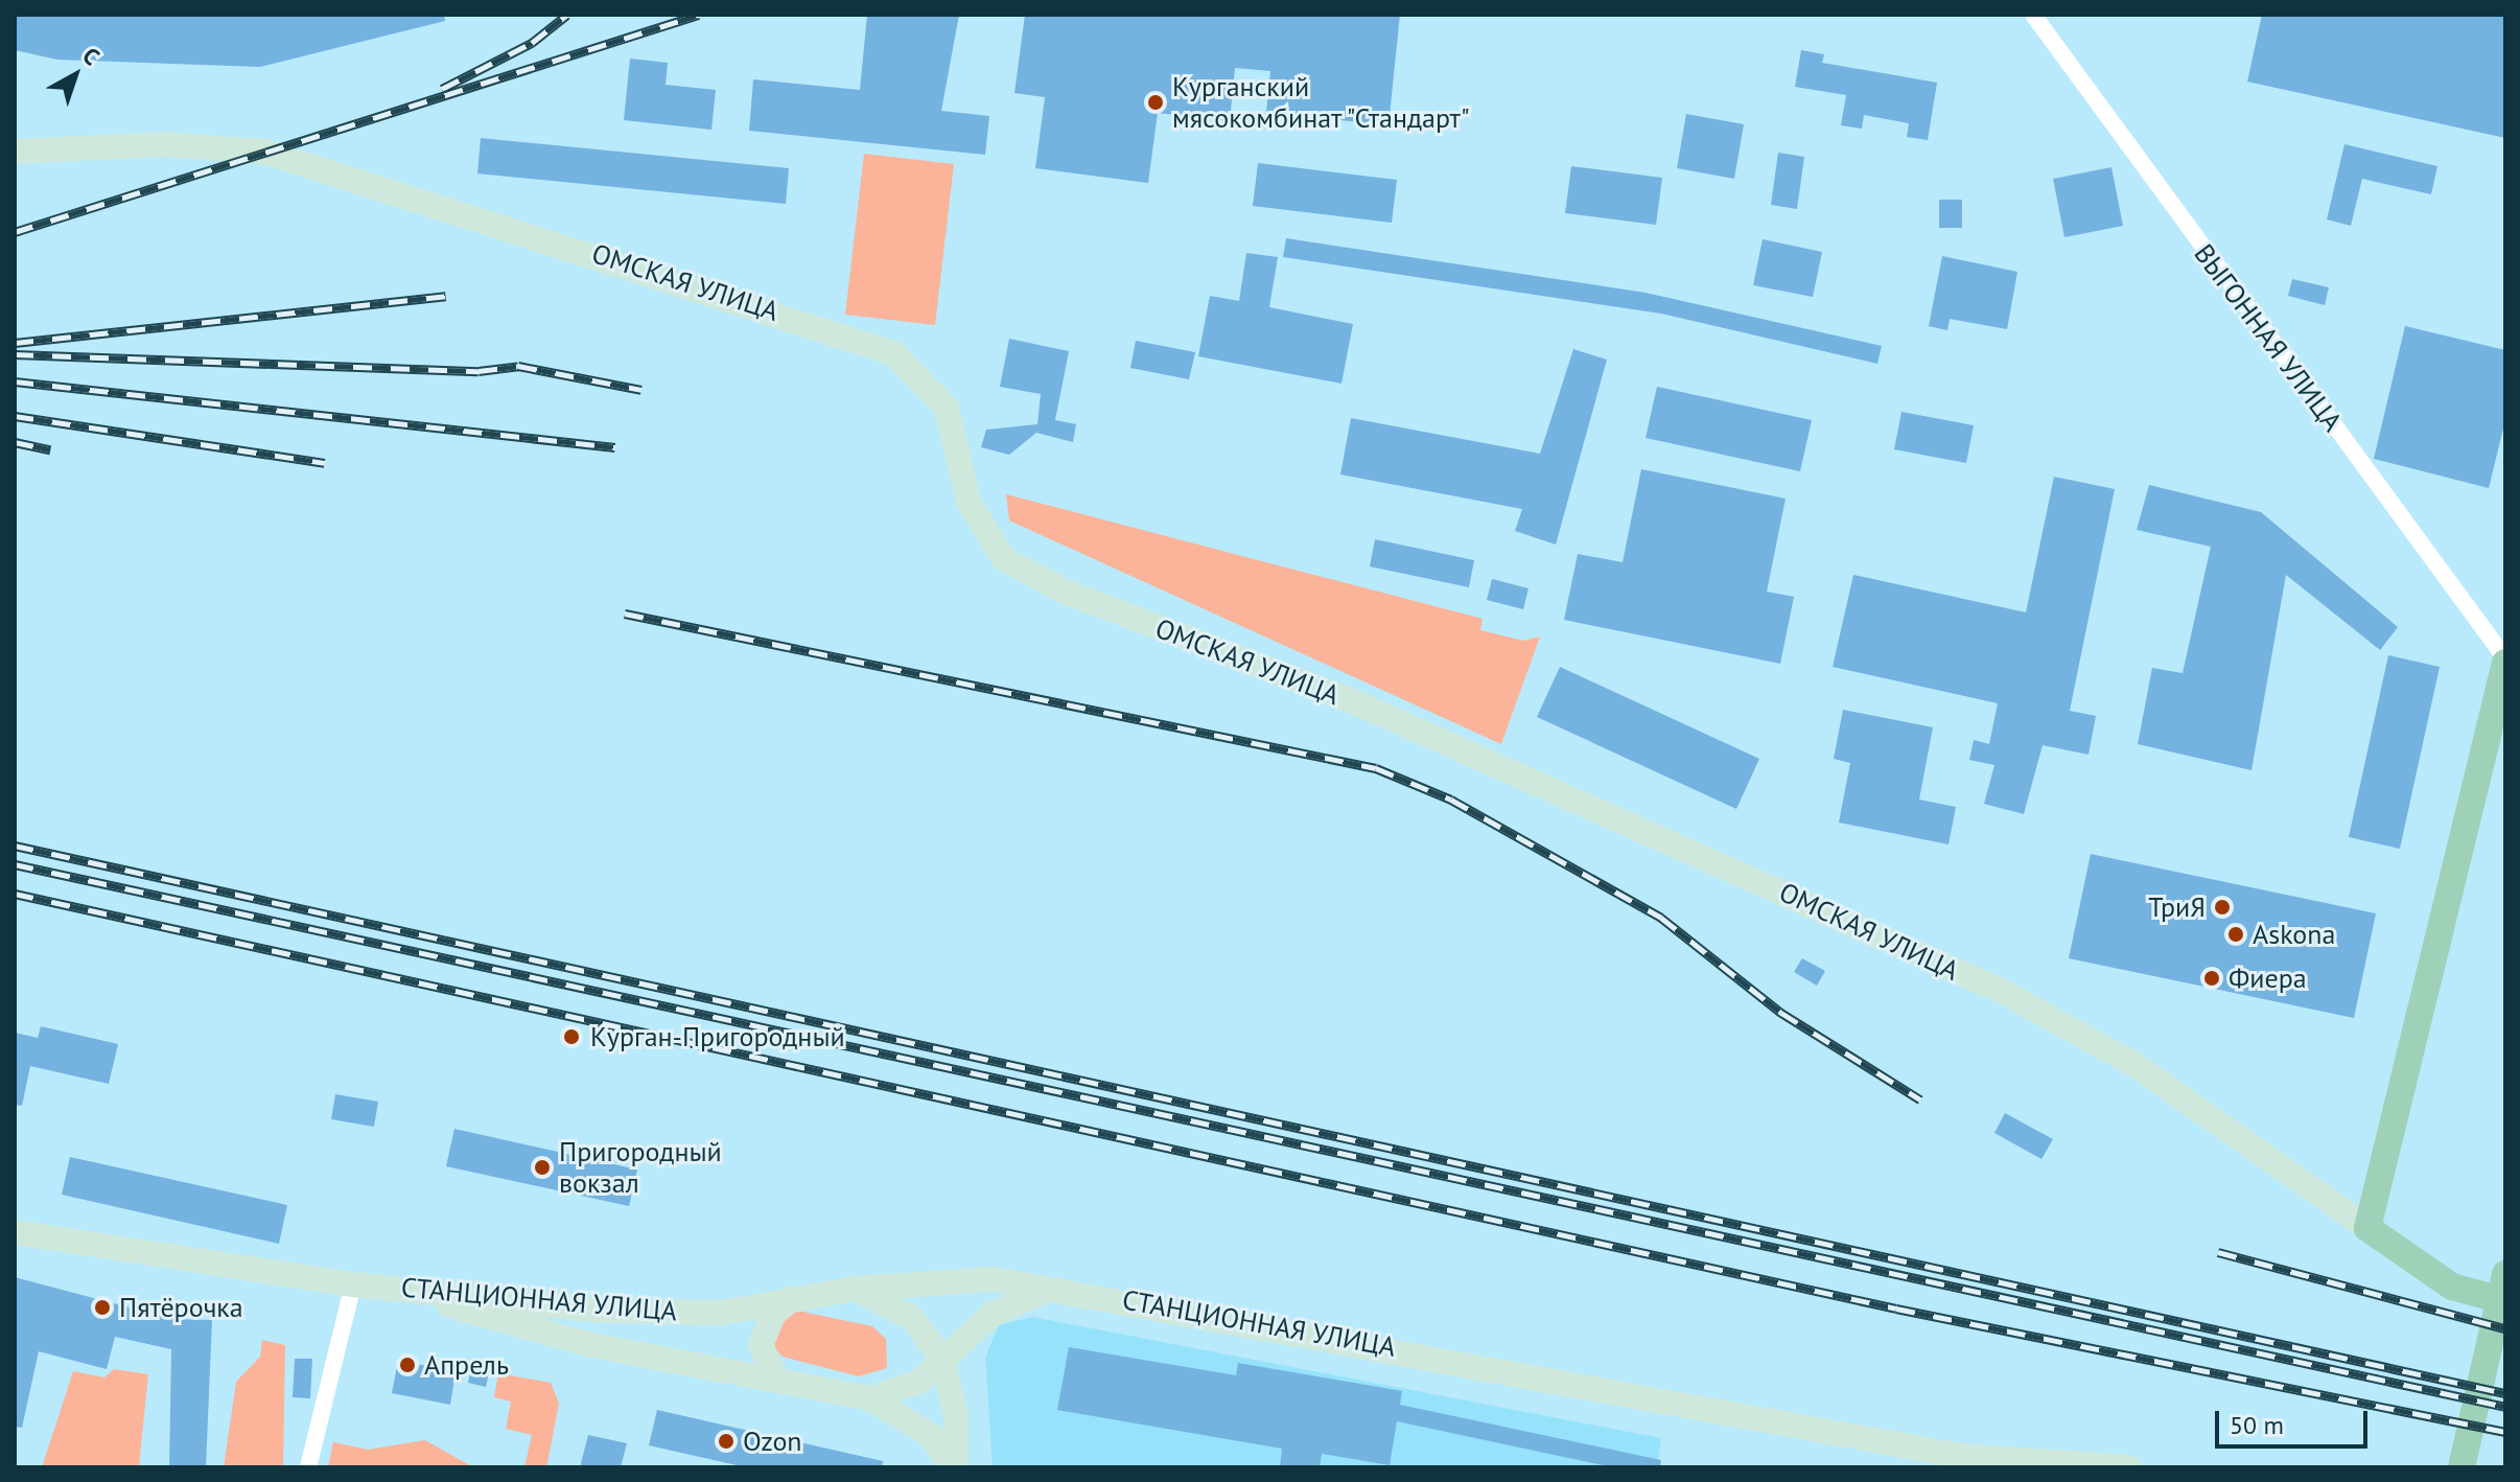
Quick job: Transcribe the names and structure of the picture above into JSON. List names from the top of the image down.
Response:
{
  "streets": {
    "main road": ["ОМСКАЯ УЛИЦА", "СТАНЦИОННАЯ УЛИЦА"],
    "street": ["ВЫГОННАЯ УЛИЦА"]
  },
  "places": [
    "Курганский мясокомбинат \"Стандарт\"",
    "ТриЯ",
    "Askona",
    "Фиера",
    "Курган-Пригородный",
    "Пригородный вокзал",
    "Пятёрочка",
    "Апрель",
    "Ozon"
  ],
  "scale_bar": "50 m",
  "north": "top right"
}
